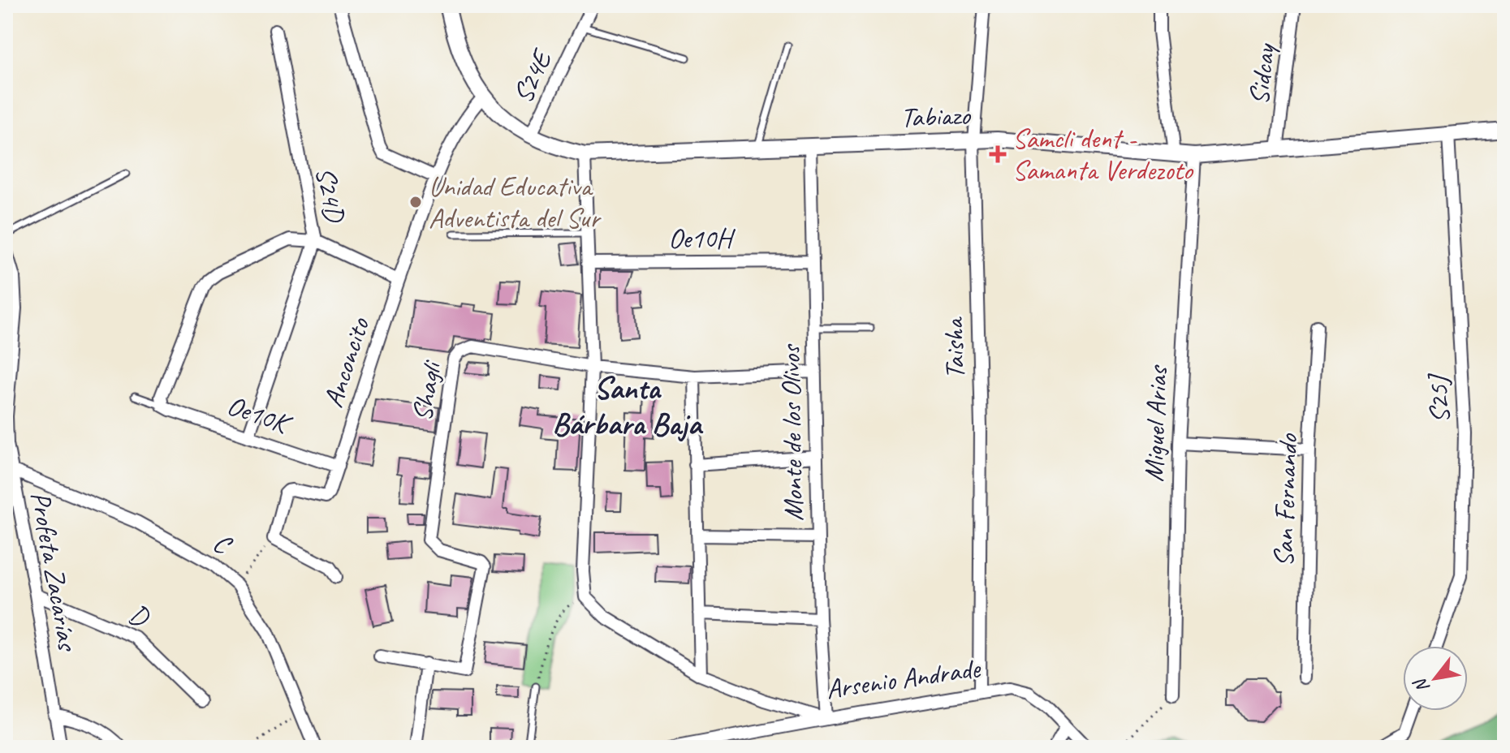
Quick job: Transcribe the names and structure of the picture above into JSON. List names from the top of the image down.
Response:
{
  "streets": {
    "street": [
      "Sidcay",
      "S24E",
      "Tabiazo",
      "S24D",
      "Oe10H",
      "Taisha",
      "Anconcito",
      "Shagli",
      "S25J",
      "Oe10K",
      "Miguel Arias",
      "Monte de los Olivos",
      "San Fernando",
      "C",
      "Profeta Zacarías",
      "D",
      "Arsenio Andrade"
    ]
  },
  "crossings": [
    ["Sidcay", "Tabiazo"],
    ["S24E", "Tabiazo"],
    ["Tabiazo", "Taisha"],
    ["Tabiazo", "Anconcito"],
    ["Tabiazo", "S25J"],
    ["Tabiazo", "Miguel Arias"],
    ["Tabiazo", "Monte de los Olivos"],
    ["S24D", "Oe10K"],
    ["Oe10H", "Monte de los Olivos"],
    ["Taisha", "Arsenio Andrade"],
    ["Anconcito", "Oe10K"],
    ["Shagli", "Monte de los Olivos"],
    ["Monte de los Olivos", "Arsenio Andrade"],
    ["C", "Profeta Zacarías"],
    ["Profeta Zacarías", "D"]
  ],
  "districts": ["Santa Bárbara Baja"],
  "places": {
    "health": ["Samcli dent - Samanta Verdezoto"],
    "other": ["Unidad Educativa Adventista del Sur"]
  },
  "north": "bottom left"
}
